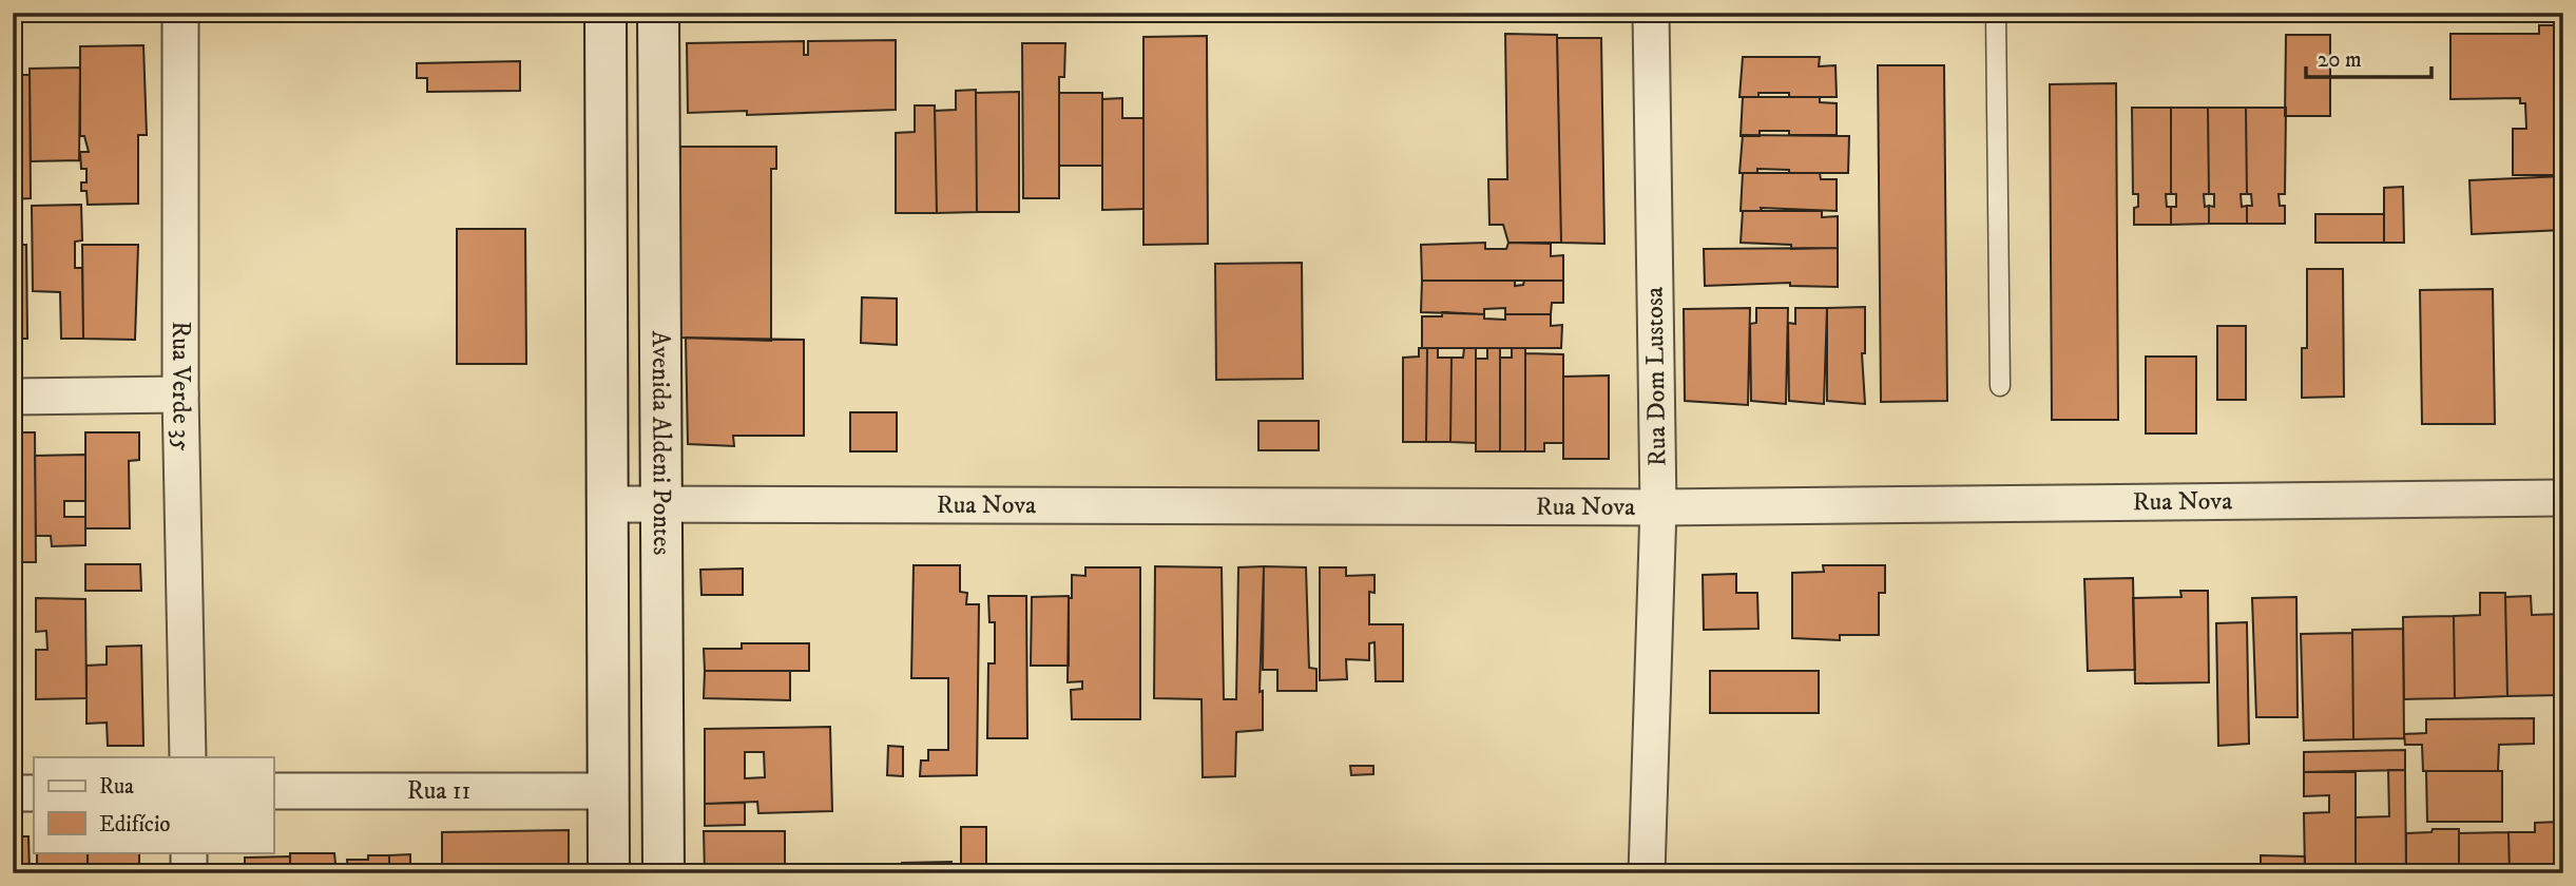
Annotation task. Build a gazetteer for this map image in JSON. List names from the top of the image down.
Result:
{
  "streets": {
    "main road": ["Avenida Aldeni Pontes"],
    "street": [
      "Rua Dom Lustosa",
      "Rua Verde 35",
      "Rua Nova",
      "Rua 11"
    ]
  },
  "crossings": [
    ["Rua Dom Lustosa", "Rua Nova"],
    ["Avenida Aldeni Pontes", "Rua Nova"]
  ],
  "legend": ["Rua", "Edifício"],
  "scale_bar": "20 m"
}
